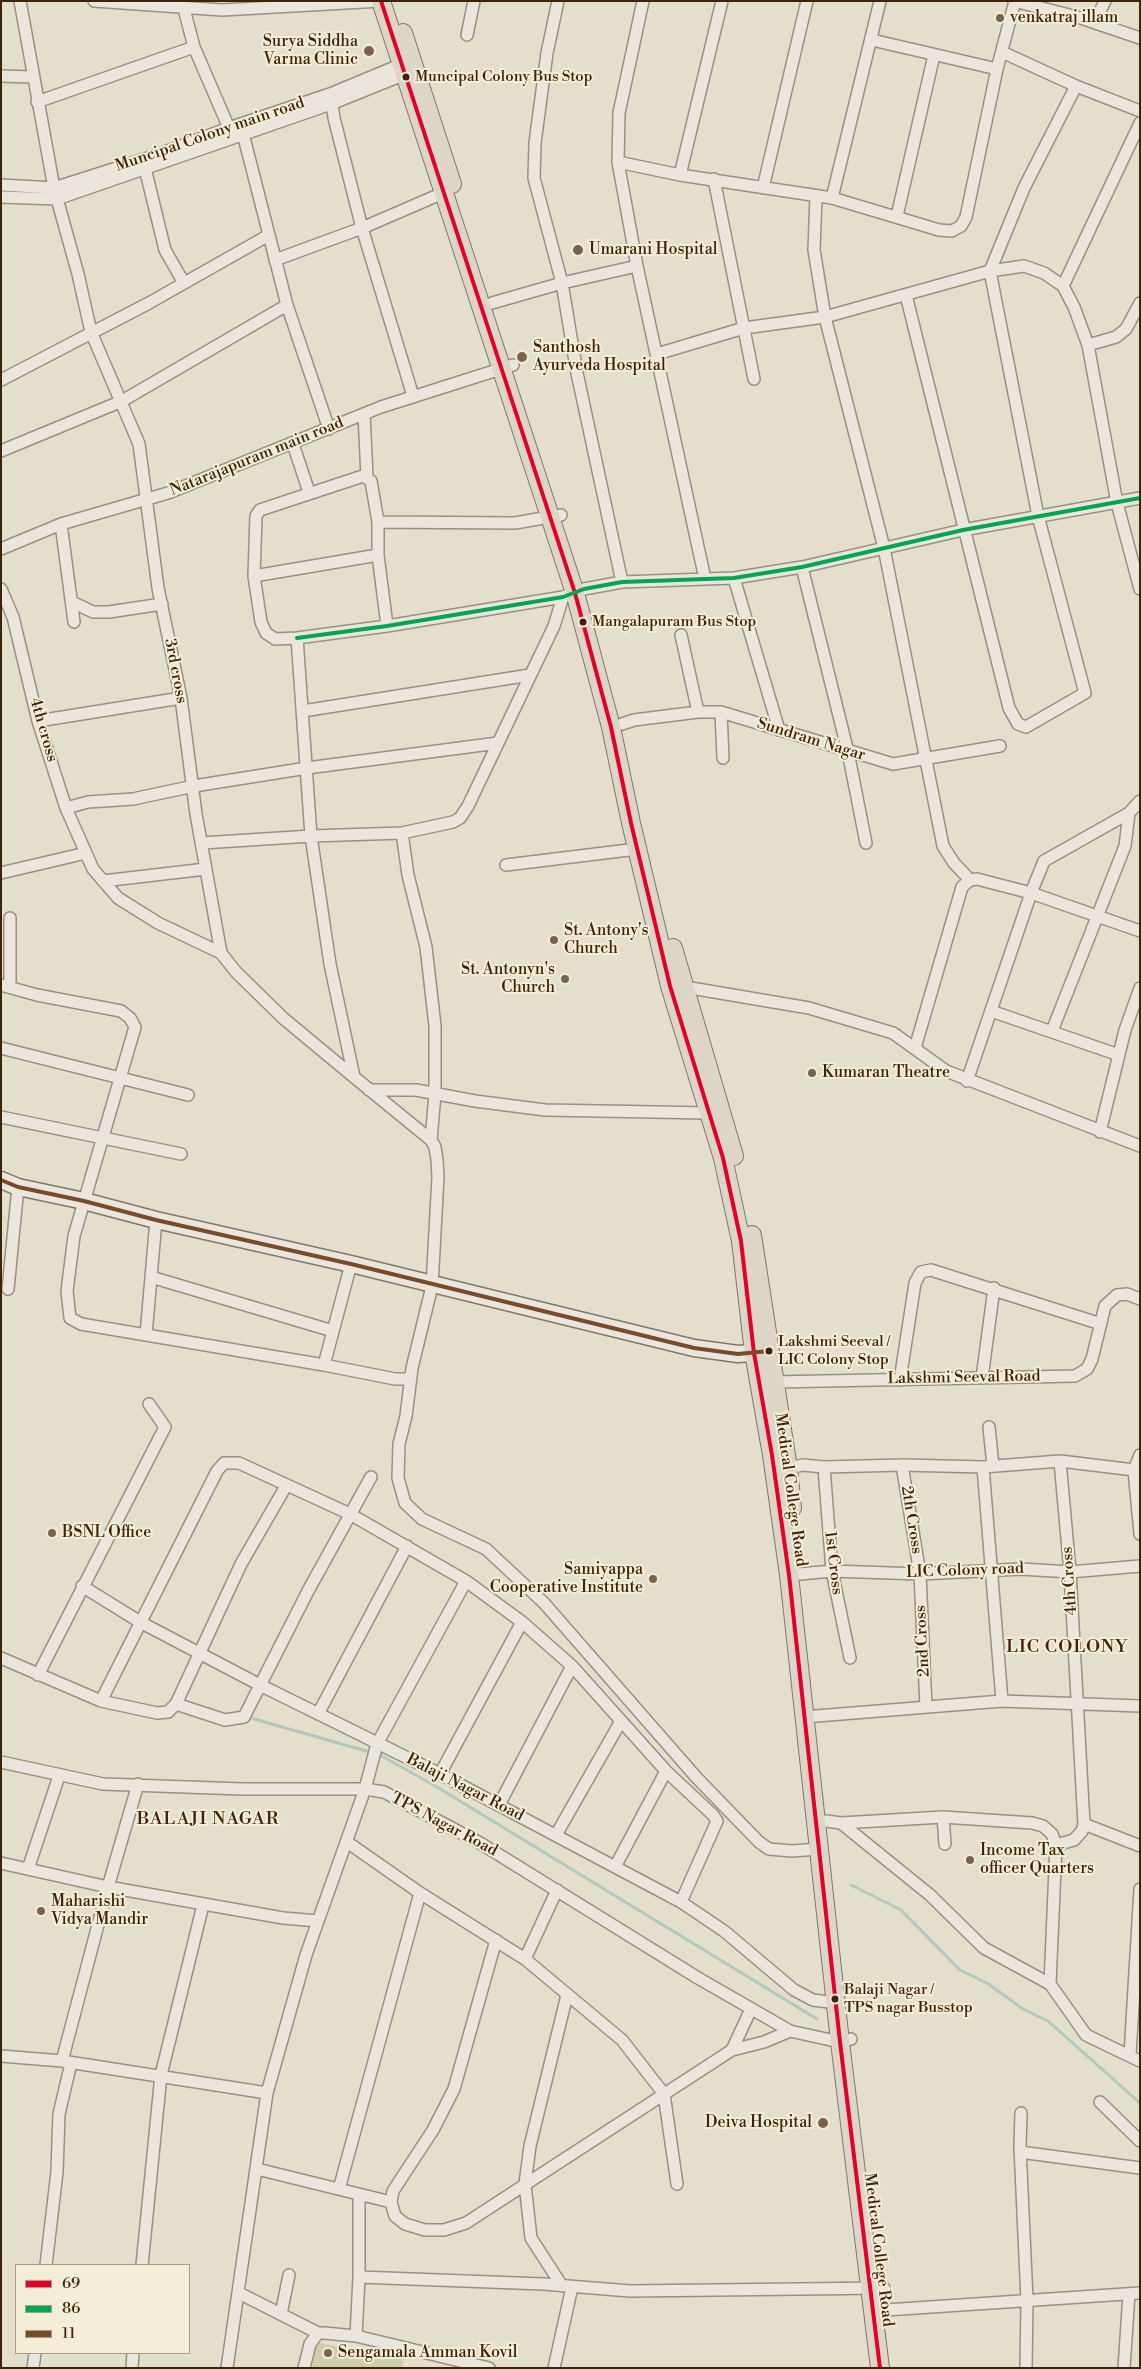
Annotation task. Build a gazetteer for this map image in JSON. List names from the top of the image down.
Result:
{
  "streets": {
    "main road": ["Medical College Road"],
    "street": [
      "Muncipal Colony main road",
      "Natarajapuram main road",
      "3rd cross",
      "4th cross",
      "Sundram Nagar",
      "Lakshmi Seeval Road",
      "2th Cross",
      "1st Cross",
      "LIC Colony road",
      "4th Cross",
      "2nd Cross",
      "Balaji Nagar Road",
      "TPS Nagar Road"
    ]
  },
  "crossings": [
    ["Muncipal Colony main road", "3rd cross"],
    ["Muncipal Colony main road", "Medical College Road"],
    ["Natarajapuram main road", "3rd cross"],
    ["Natarajapuram main road", "Medical College Road"],
    ["3rd cross", "4th cross"],
    ["Sundram Nagar", "Medical College Road"],
    ["Lakshmi Seeval Road", "Medical College Road"],
    ["Medical College Road", "LIC Colony road"],
    ["Medical College Road", "Balaji Nagar Road"],
    ["Medical College Road", "TPS Nagar Road"],
    ["2th Cross", "LIC Colony road"],
    ["2th Cross", "2nd Cross"],
    ["1st Cross", "LIC Colony road"],
    ["LIC Colony road", "4th Cross"],
    ["LIC Colony road", "2nd Cross"]
  ],
  "districts": ["LIC COLONY", "BALAJI NAGAR"],
  "places": [
    "venkatraj illam",
    "Surya Siddha Varma Clinic",
    "Muncipal Colony Bus Stop",
    "Umarani Hospital",
    "Santhosh Ayurveda Hospital",
    "Mangalapuram Bus Stop",
    "St. Antony's Church",
    "St. Antonyn's Church",
    "Kumaran Theatre",
    "Lakshmi Seeval / LIC Colony Stop",
    "BSNL Office",
    "Samiyappa Cooperative Institute",
    "Income Tax officer Quarters",
    "Maharishi Vidya Mandir",
    "Balaji Nagar / TPS nagar Busstop",
    "Deiva Hospital",
    "Sengamala Amman Kovil"
  ],
  "lines": ["transit line 69", "transit line 86", "transit line 11"],
  "legend": ["69", "86", "11"]
}
